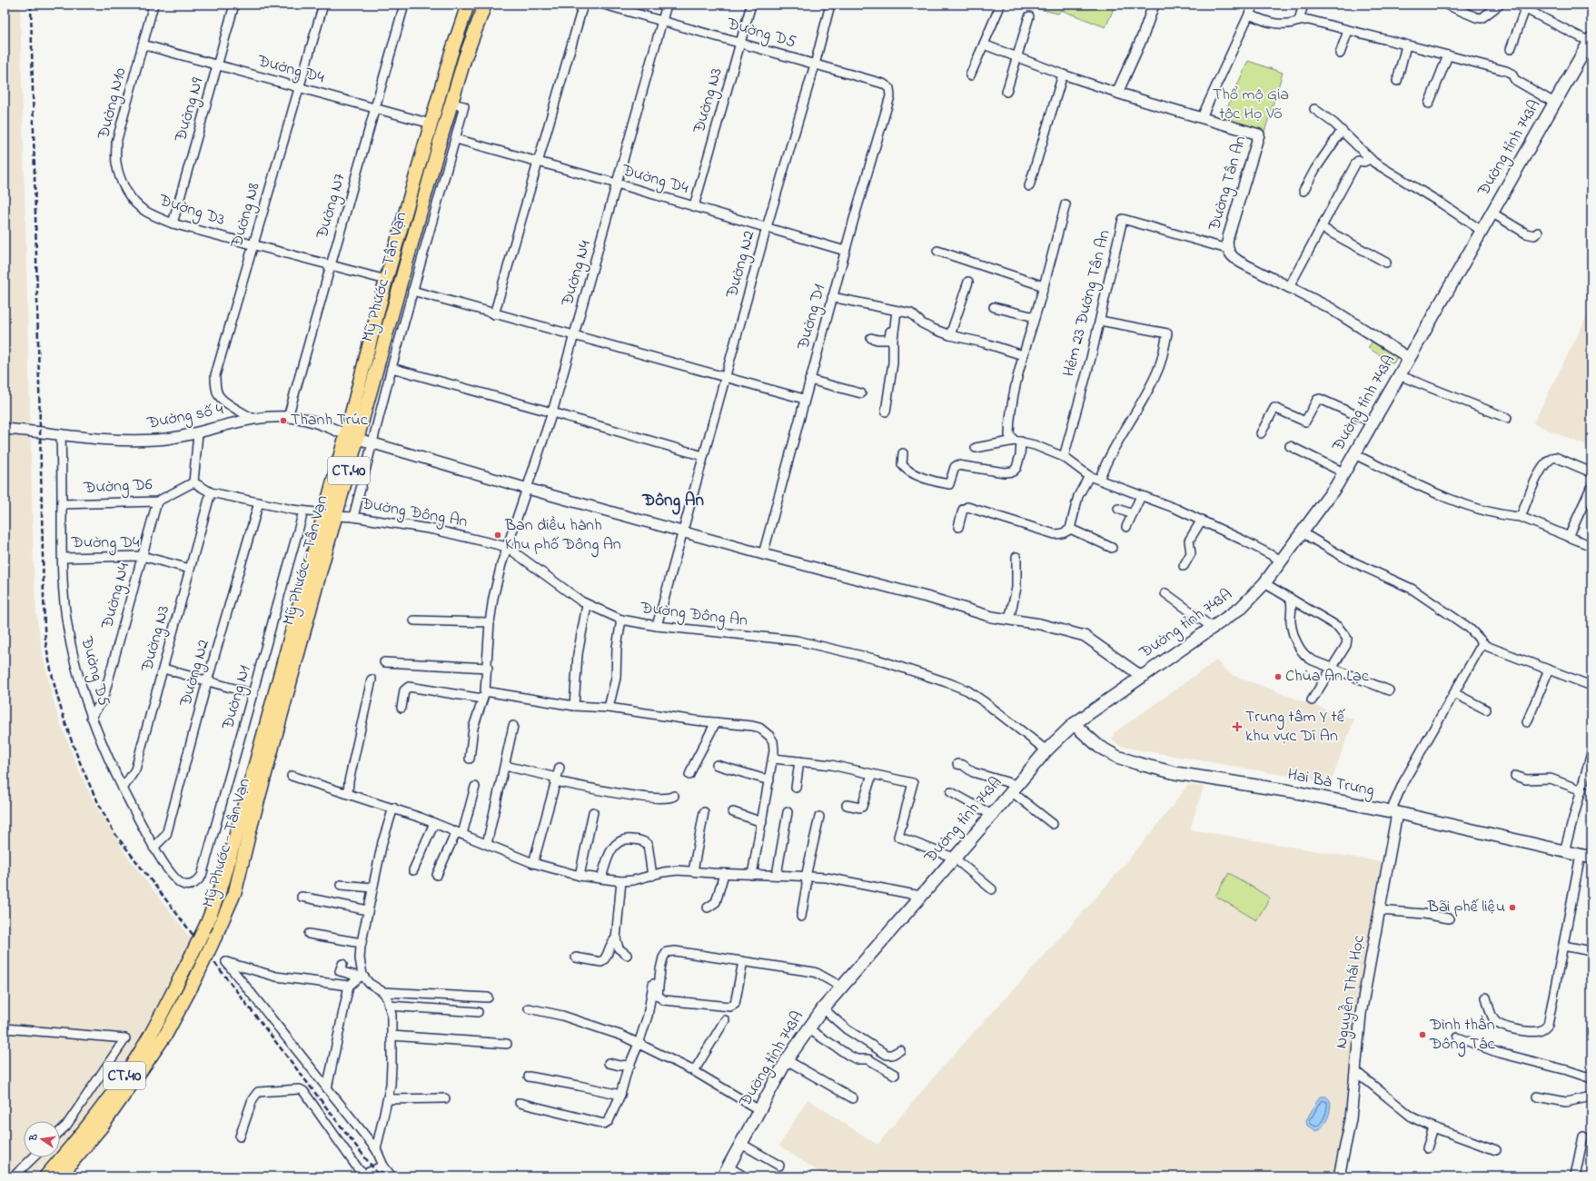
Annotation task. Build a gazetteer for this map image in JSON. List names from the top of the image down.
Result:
{
  "streets": {
    "main road": [
      "Đường tỉnh 743A",
      "Mỹ Phước - Tân Vạn",
      "CT.40",
      "Hai Bà Trưng"
    ],
    "street": [
      "Đường D5",
      "Đường D4",
      "Đường N3",
      "Đường N10",
      "Đường N9",
      "Đường Tân An",
      "Đường N7",
      "Đường D3",
      "Đường N8",
      "Đường N2",
      "Đường N4",
      "Hẻm 23 Đường Tân An",
      "Đường D1",
      "Đường số 4",
      "Đường D6",
      "Đường Đông An",
      "Đường N1",
      "Nguyễn Thái Học"
    ]
  },
  "crossings": [
    ["Đường D5", "Đường D4"],
    ["Đường D5", "Đường N3"],
    ["Đường D5", "Đường N2"],
    ["Đường D5", "Đường N4"],
    ["Đường D5", "Đường D1"],
    ["Đường D5", "Đường số 4"],
    ["Đường D5", "Đường D6"],
    ["Đường D5", "Đường N1"],
    ["Đường D4", "Đường N3"],
    ["Đường D4", "Đường N10"],
    ["Đường D4", "Đường N9"],
    ["Đường D4", "Đường N7"],
    ["Đường D4", "Đường N8"],
    ["Đường D4", "Đường N2"],
    ["Đường D4", "Đường N4"],
    ["Đường D4", "Mỹ Phước - Tân Vạn"],
    ["Đường D4", "Đường D1"],
    ["Đường N10", "Đường D3"],
    ["Đường N9", "Đường D3"],
    ["Đường tỉnh 743A", "Đường Tân An"],
    ["Đường tỉnh 743A", "Đường Đông An"],
    ["Đường tỉnh 743A", "Hai Bà Trưng"],
    ["Đường Tân An", "Hẻm 23 Đường Tân An"],
    ["Đường N7", "Đường D3"],
    ["Đường N7", "Đường số 4"],
    ["Đường D3", "Đường N8"],
    ["Đường D3", "Mỹ Phước - Tân Vạn"],
    ["Đường N8", "Đường số 4"],
    ["Đường N2", "Đường Đông An"],
    ["Đường N4", "Đường D6"],
    ["Đường N4", "Đường Đông An"],
    ["Mỹ Phước - Tân Vạn", "Đường số 4"],
    ["Mỹ Phước - Tân Vạn", "Đường Đông An"],
    ["Hai Bà Trưng", "Nguyễn Thái Học"]
  ],
  "districts": ["Đông An"],
  "parks": ["Thổ mộ Gia tộc Họ Võ"],
  "places": {
    "other": [
      "Thanh Trúc",
      "Ban điều hành Khu phố Đông An",
      "Chùa An Lạc",
      "Bãi phế liệu",
      "Đình thần Đông Tác"
    ],
    "health": ["Trung tâm Y tế khu vực Dĩ An"]
  },
  "north": "left"
}
